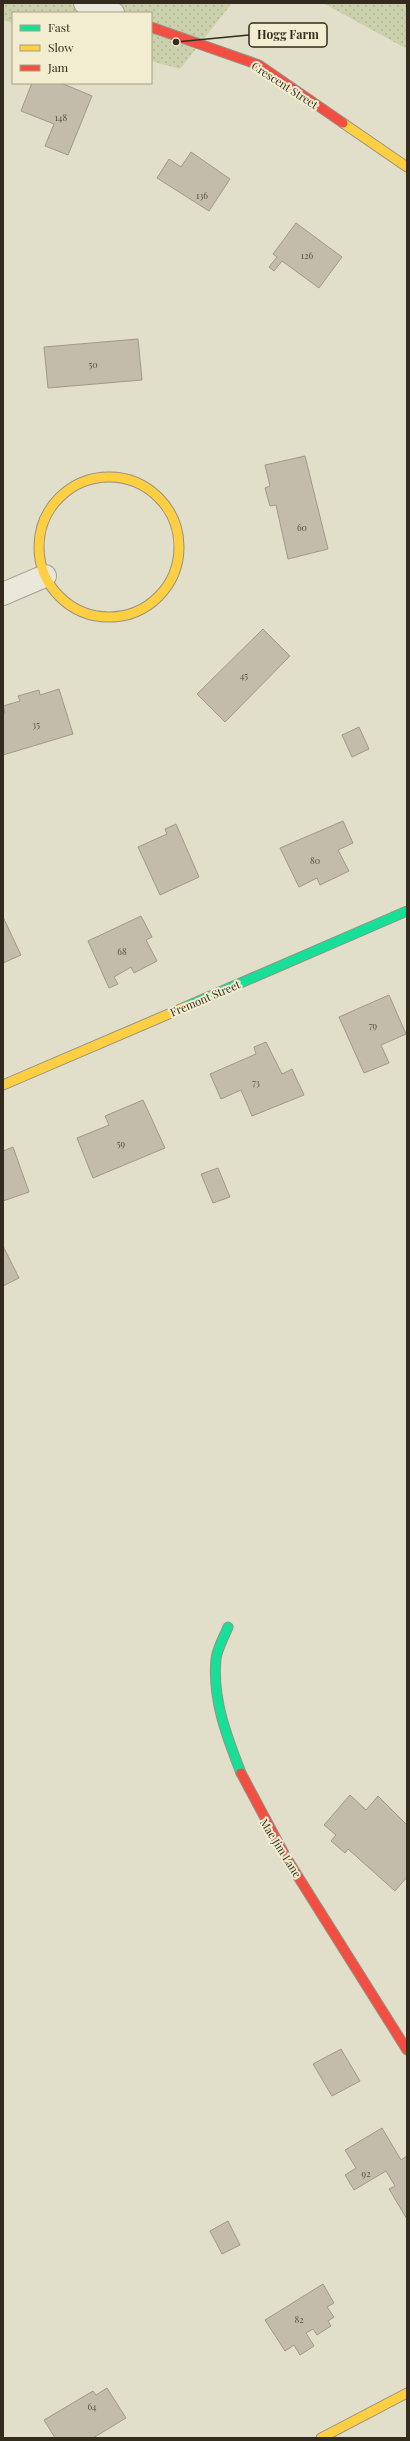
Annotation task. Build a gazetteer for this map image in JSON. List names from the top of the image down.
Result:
{
  "streets": {
    "street": ["Crescent Street", "Fremont Street", "Mae Jim Lane"]
  },
  "places": ["Hogg Farm"],
  "house_numbers": [
    "148",
    "136",
    "126",
    "50",
    "60",
    "45",
    "35",
    "80",
    "68",
    "79",
    "73",
    "59",
    "92",
    "82",
    "64"
  ],
  "legend": ["Fast", "Slow", "Jam"]
}
